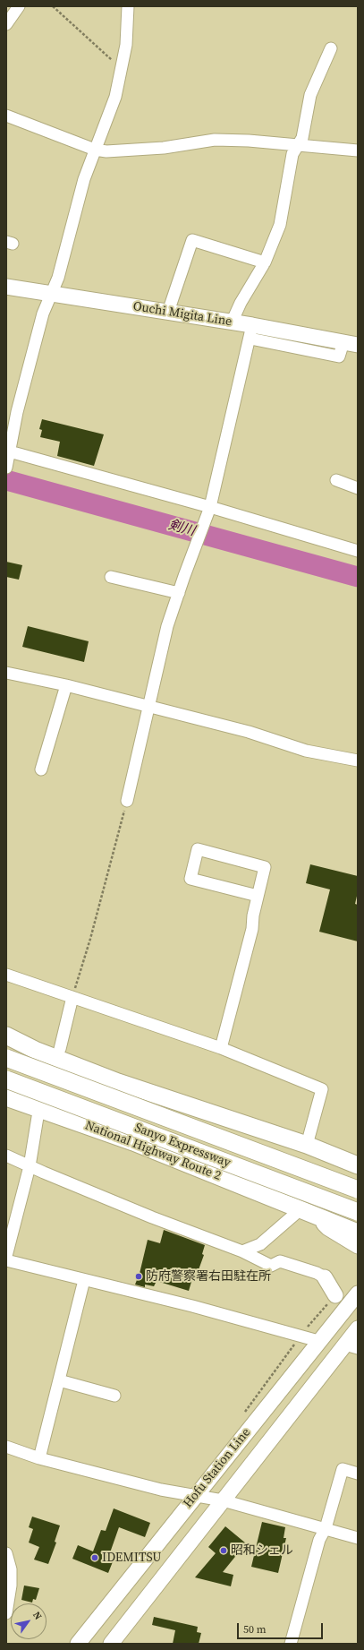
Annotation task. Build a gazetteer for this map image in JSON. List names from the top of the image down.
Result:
{
  "streets": {
    "highway": ["Sanyo Expressway", "National Highway Route 2"],
    "main road": ["Ouchi Migita Line", "Hofu Station Line"]
  },
  "water": ["剣川"],
  "places": ["防府警察署右田駐在所", "昭和シェル", "IDEMITSU"],
  "scale_bar": "50 m",
  "north": "top right"
}
